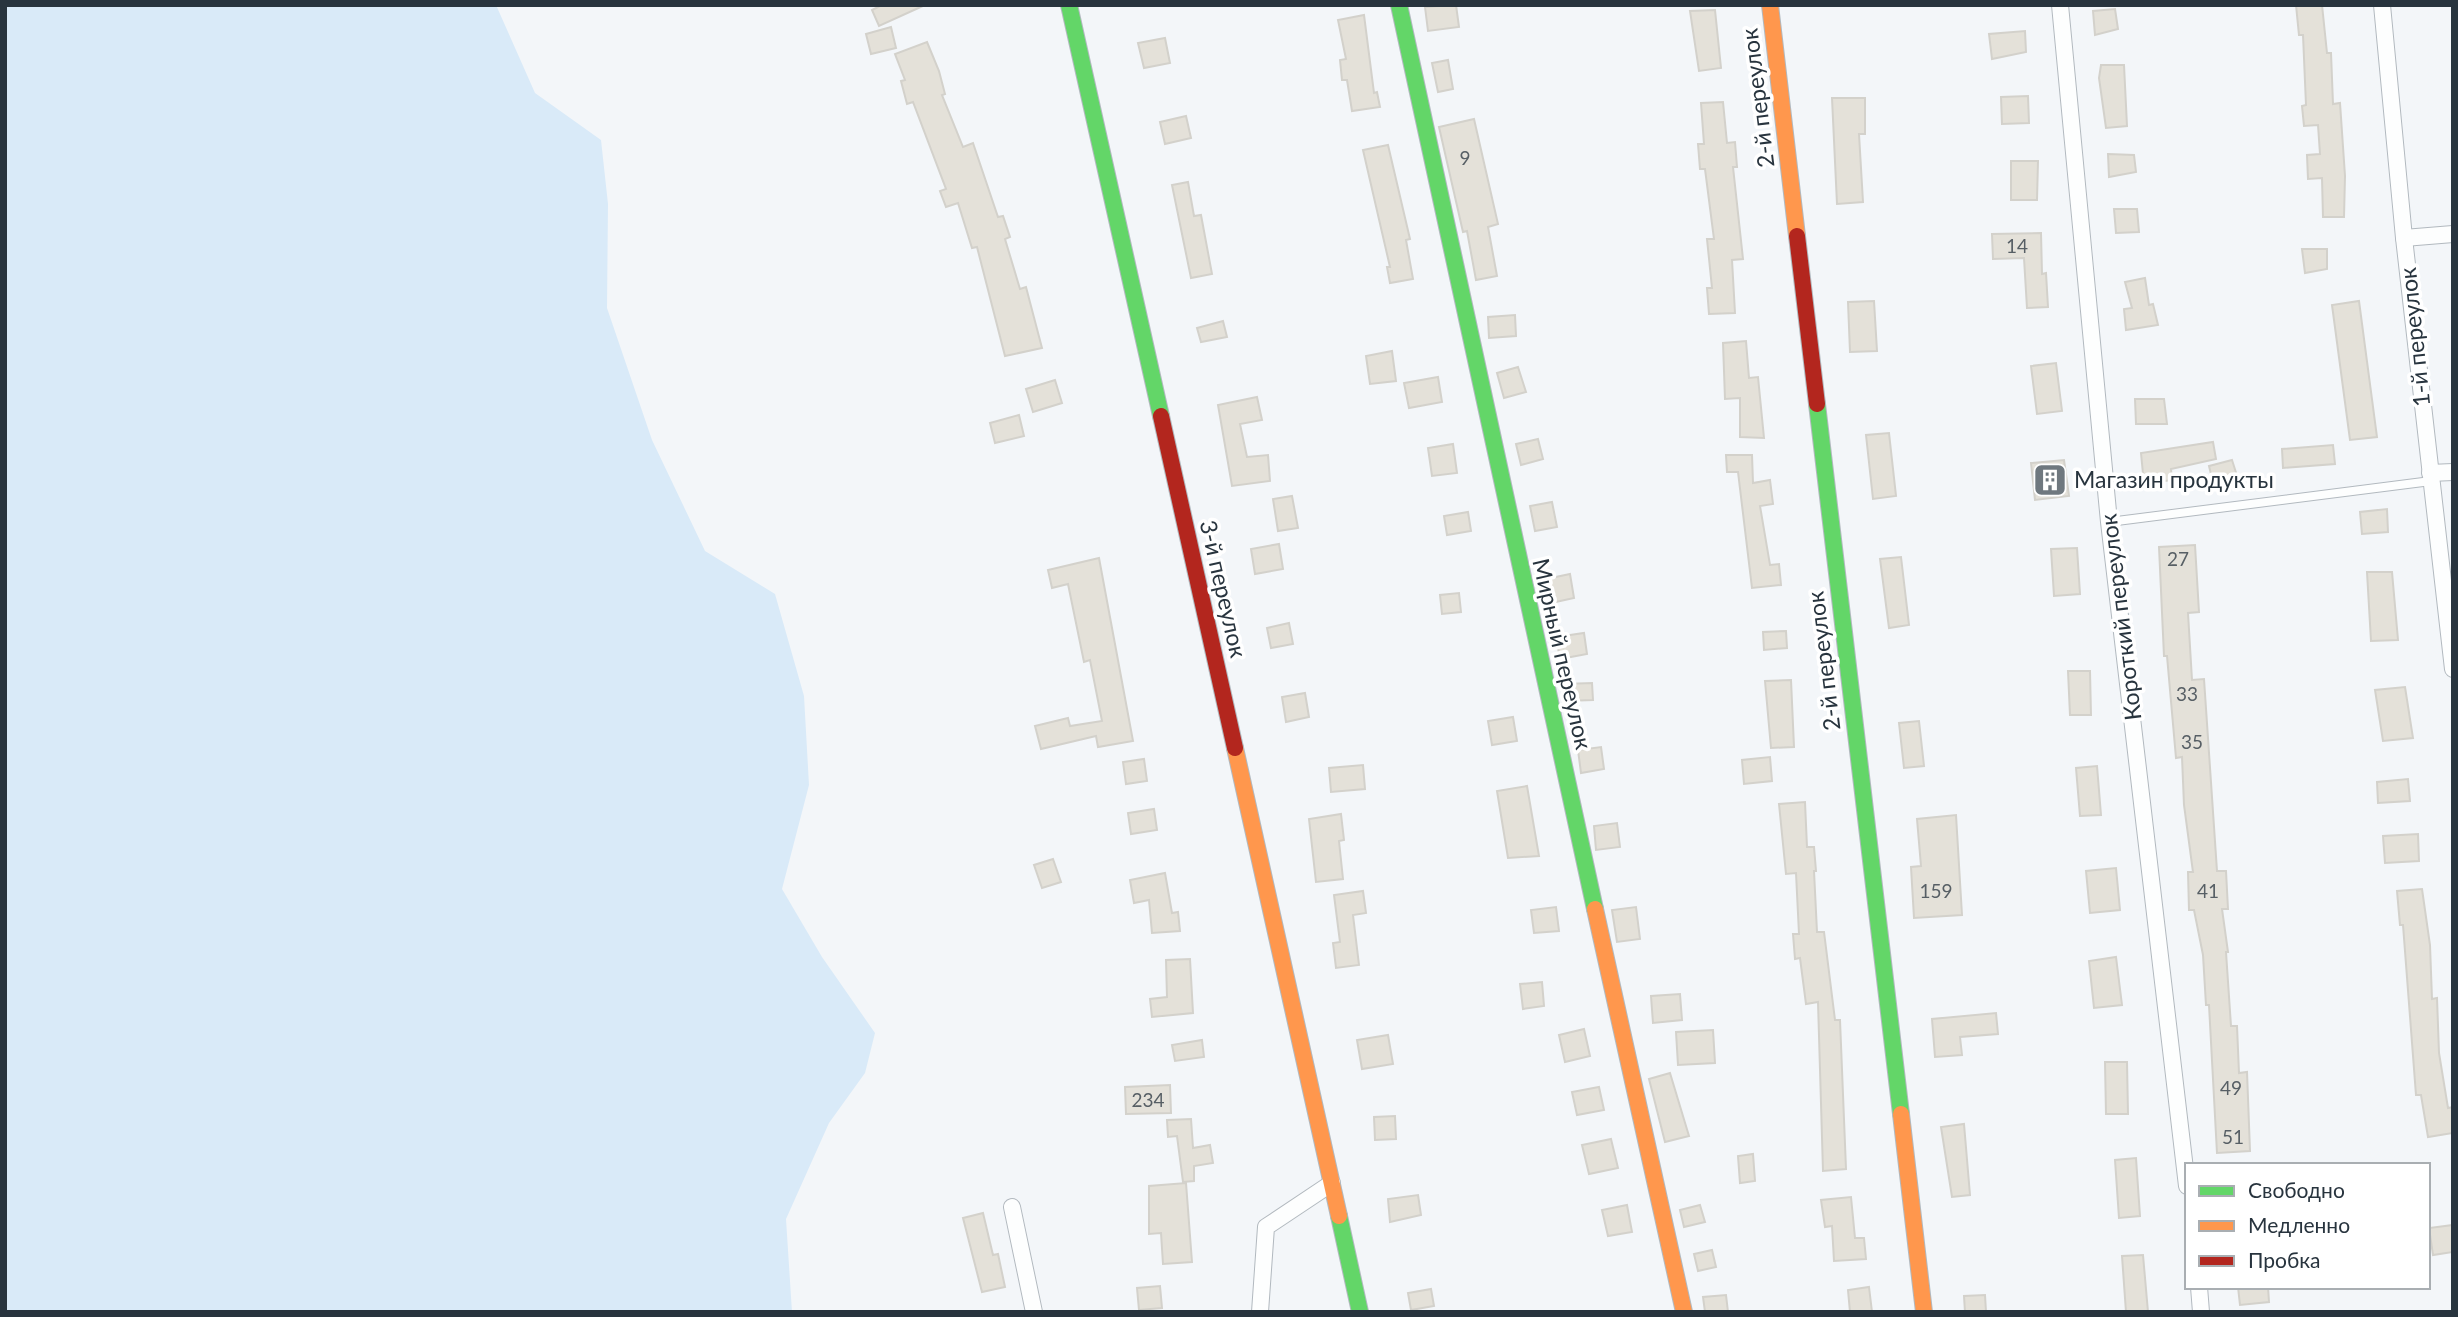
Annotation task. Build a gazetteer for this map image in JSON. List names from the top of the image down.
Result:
{
  "streets": {
    "street": [
      "2-й переулок",
      "1-й переулок",
      "3-й переулок",
      "Короткий переулок",
      "Мирный переулок"
    ]
  },
  "places": {
    "building": ["Магазин продукты"]
  },
  "house_numbers": [
    "9",
    "14",
    "27",
    "33",
    "35",
    "159",
    "41",
    "49",
    "234",
    "51"
  ],
  "legend": ["Свободно", "Медленно", "Пробка"]
}
